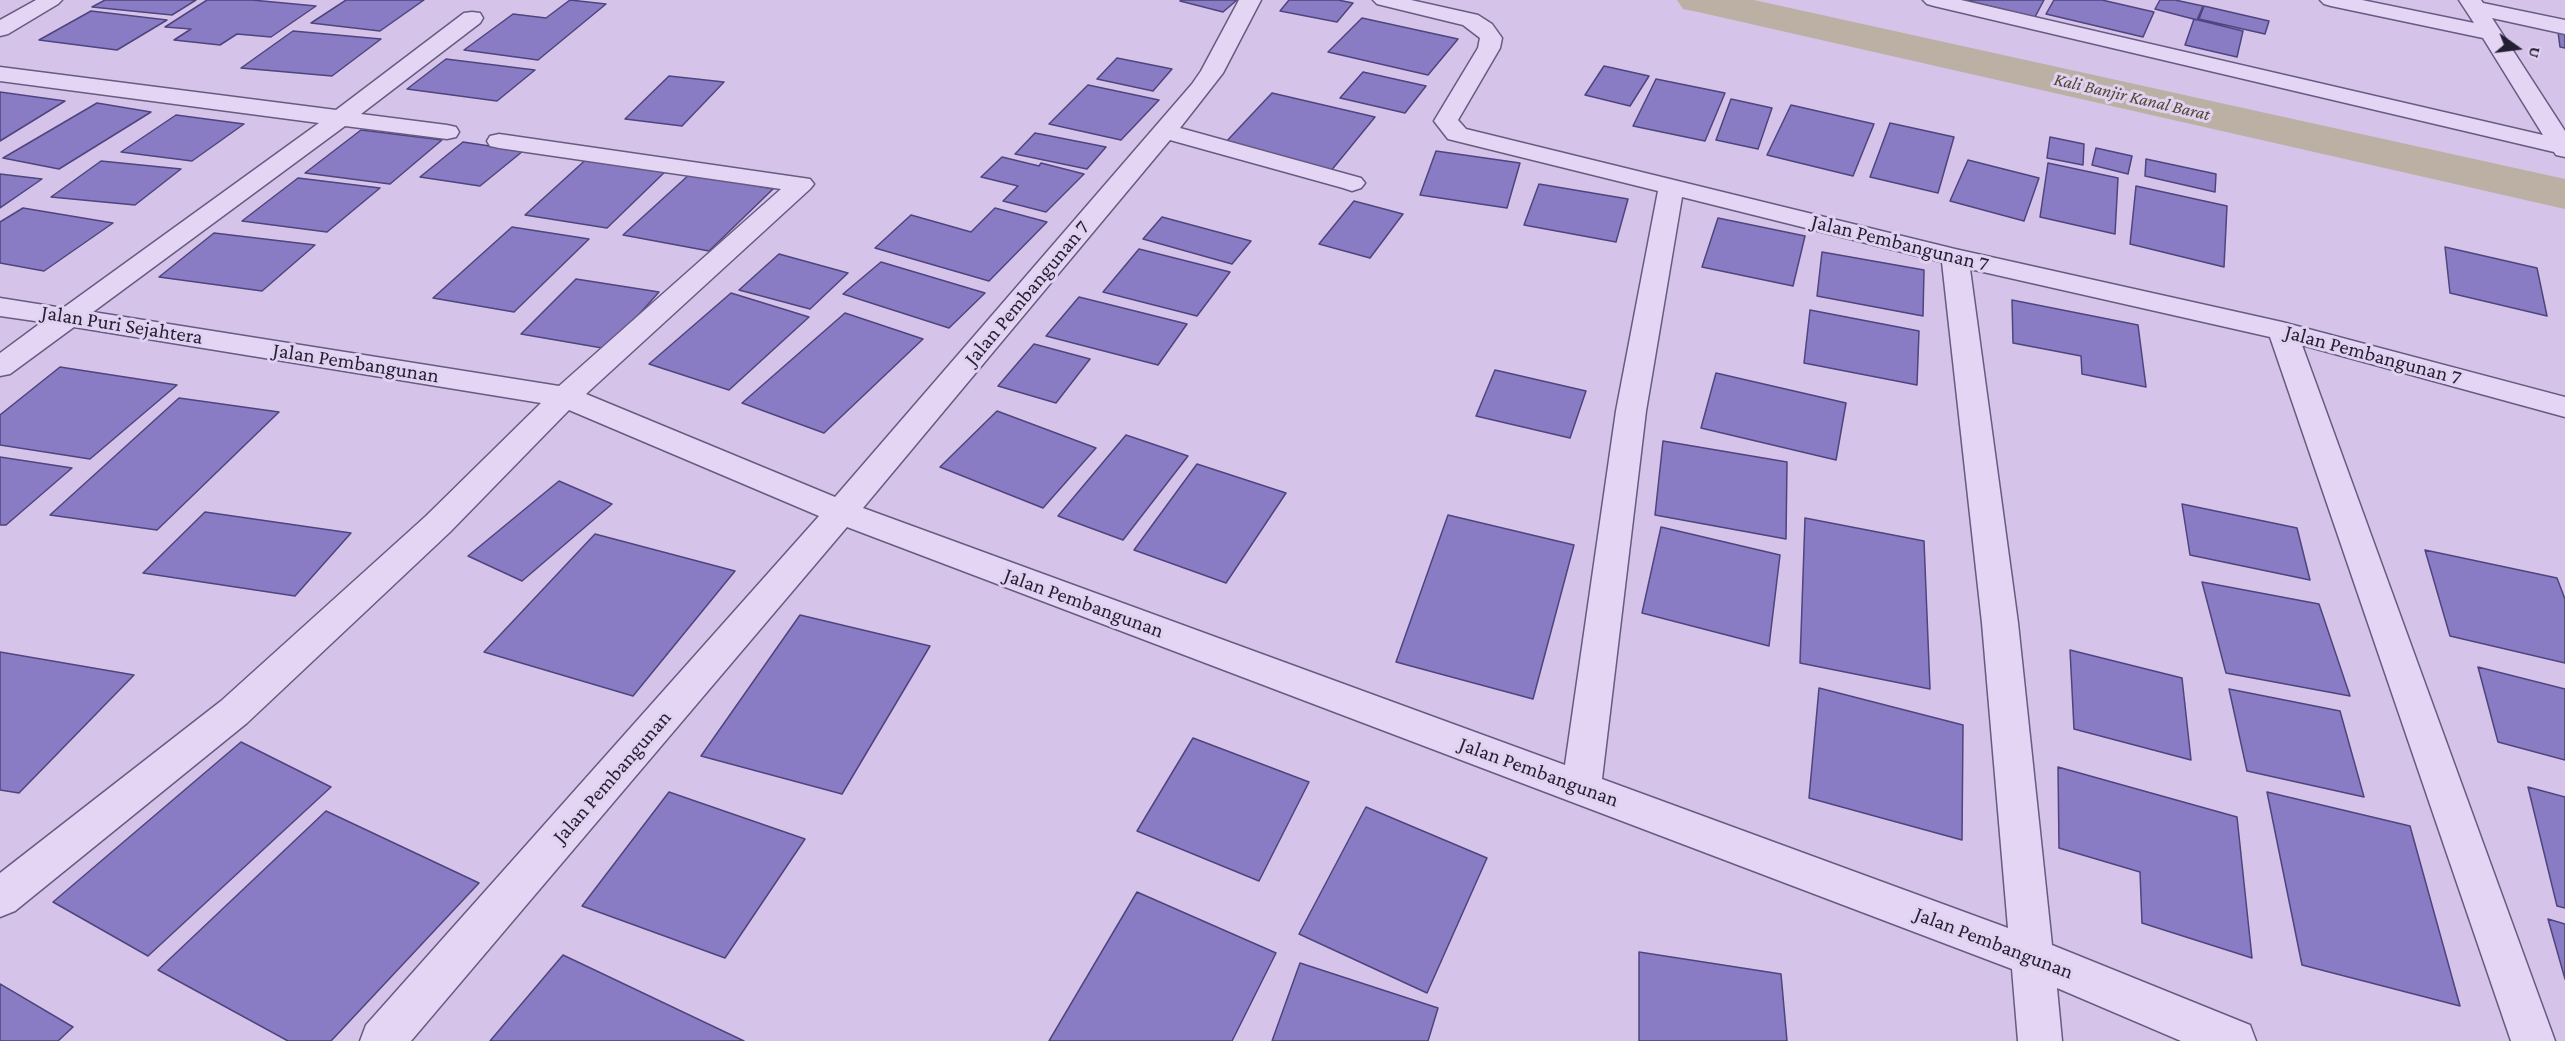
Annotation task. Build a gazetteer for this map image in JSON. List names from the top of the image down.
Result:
{
  "streets": {
    "street": ["Jalan Pembangunan 7", "Jalan Puri Sejahtera", "Jalan Pembangunan"]
  },
  "crossings": [
    ["Jalan Pembangunan 7", "Jalan Pembangunan"],
    ["Jalan Puri Sejahtera", "Jalan Pembangunan"]
  ],
  "water": ["Kali Banjir Kanal Barat"],
  "north": "right"
}
